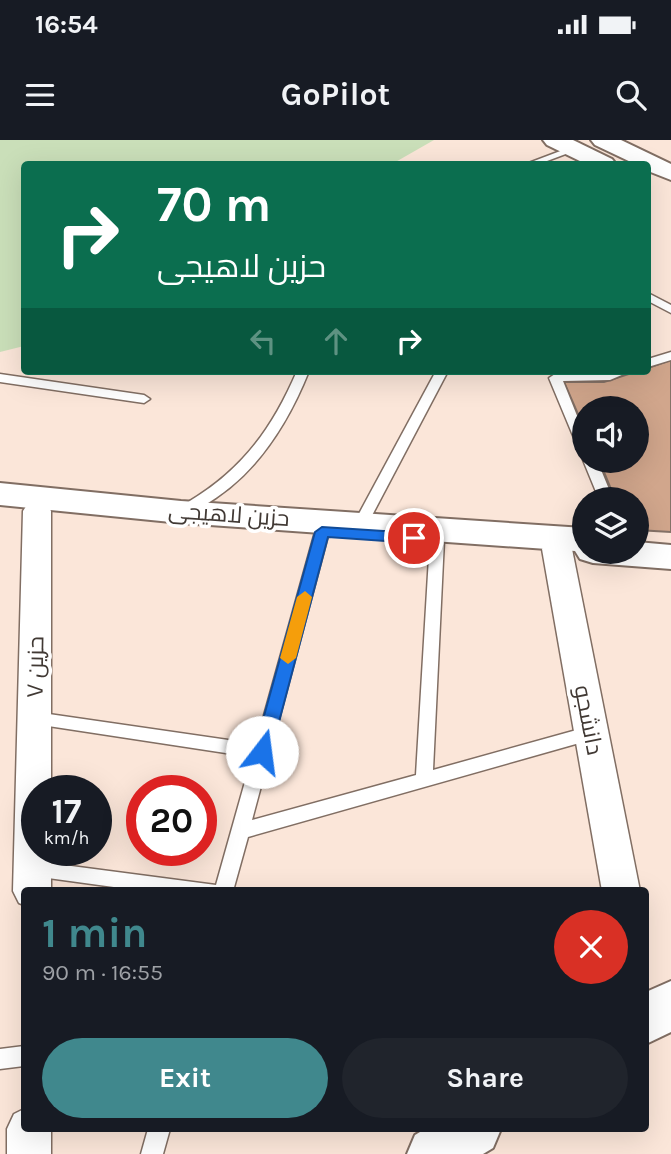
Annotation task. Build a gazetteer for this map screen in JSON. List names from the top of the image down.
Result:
{
  "streets": {
    "street": ["حزین لاهیجی", "حزین ۷", "دانشجو"]
  },
  "crossings": [
    ["حزین لاهیجی", "حزین ۷"]
  ],
  "page": {
    "status": "16:54",
    "header": "GoPilot",
    "turn": ["70 m", "حزین لاهیجی"],
    "speed": "17 km/h",
    "limit": "20",
    "heading": ["1 min", "90 m · 16:55"],
    "buttons": ["Exit", "Share"]
  }
}
